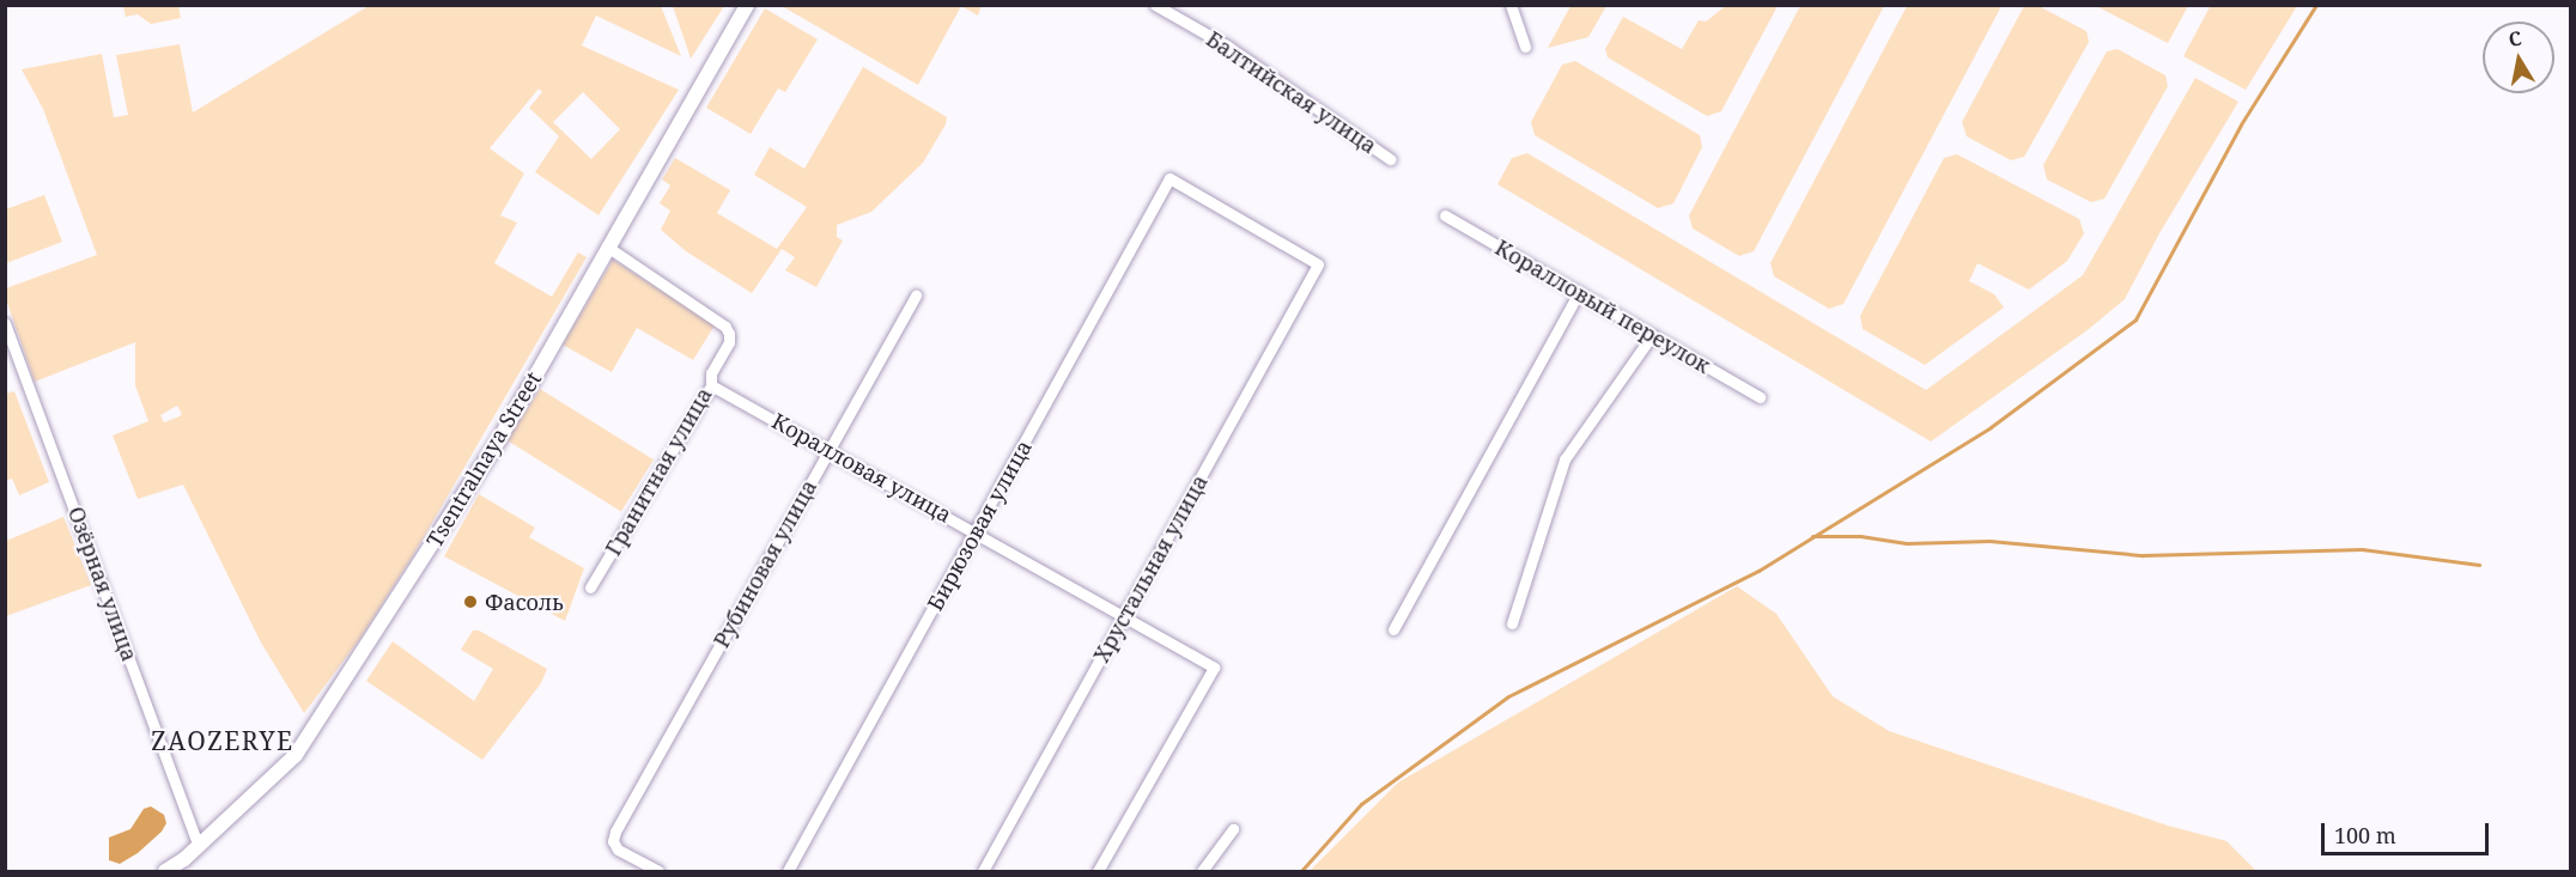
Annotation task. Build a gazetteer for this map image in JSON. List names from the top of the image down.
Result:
{
  "streets": {
    "main road": ["Tsentralnaya Street"],
    "street": [
      "Балтийская улица",
      "Коралловый переулок",
      "Коралловая улица",
      "Гранитная улица",
      "Бирюзовая улица",
      "Рубиновая улица",
      "Хрустальная улица",
      "Озёрная улица"
    ]
  },
  "crossings": [
    ["Tsentralnaya Street", "Гранитная улица"],
    ["Tsentralnaya Street", "Озёрная улица"],
    ["Коралловая улица", "Гранитная улица"],
    ["Коралловая улица", "Бирюзовая улица"],
    ["Коралловая улица", "Рубиновая улица"],
    ["Коралловая улица", "Хрустальная улица"],
    ["Бирюзовая улица", "Хрустальная улица"]
  ],
  "districts": ["ZAOZERYE"],
  "places": ["Фасоль"],
  "scale_bar": "100 m",
  "north": "top"
}
